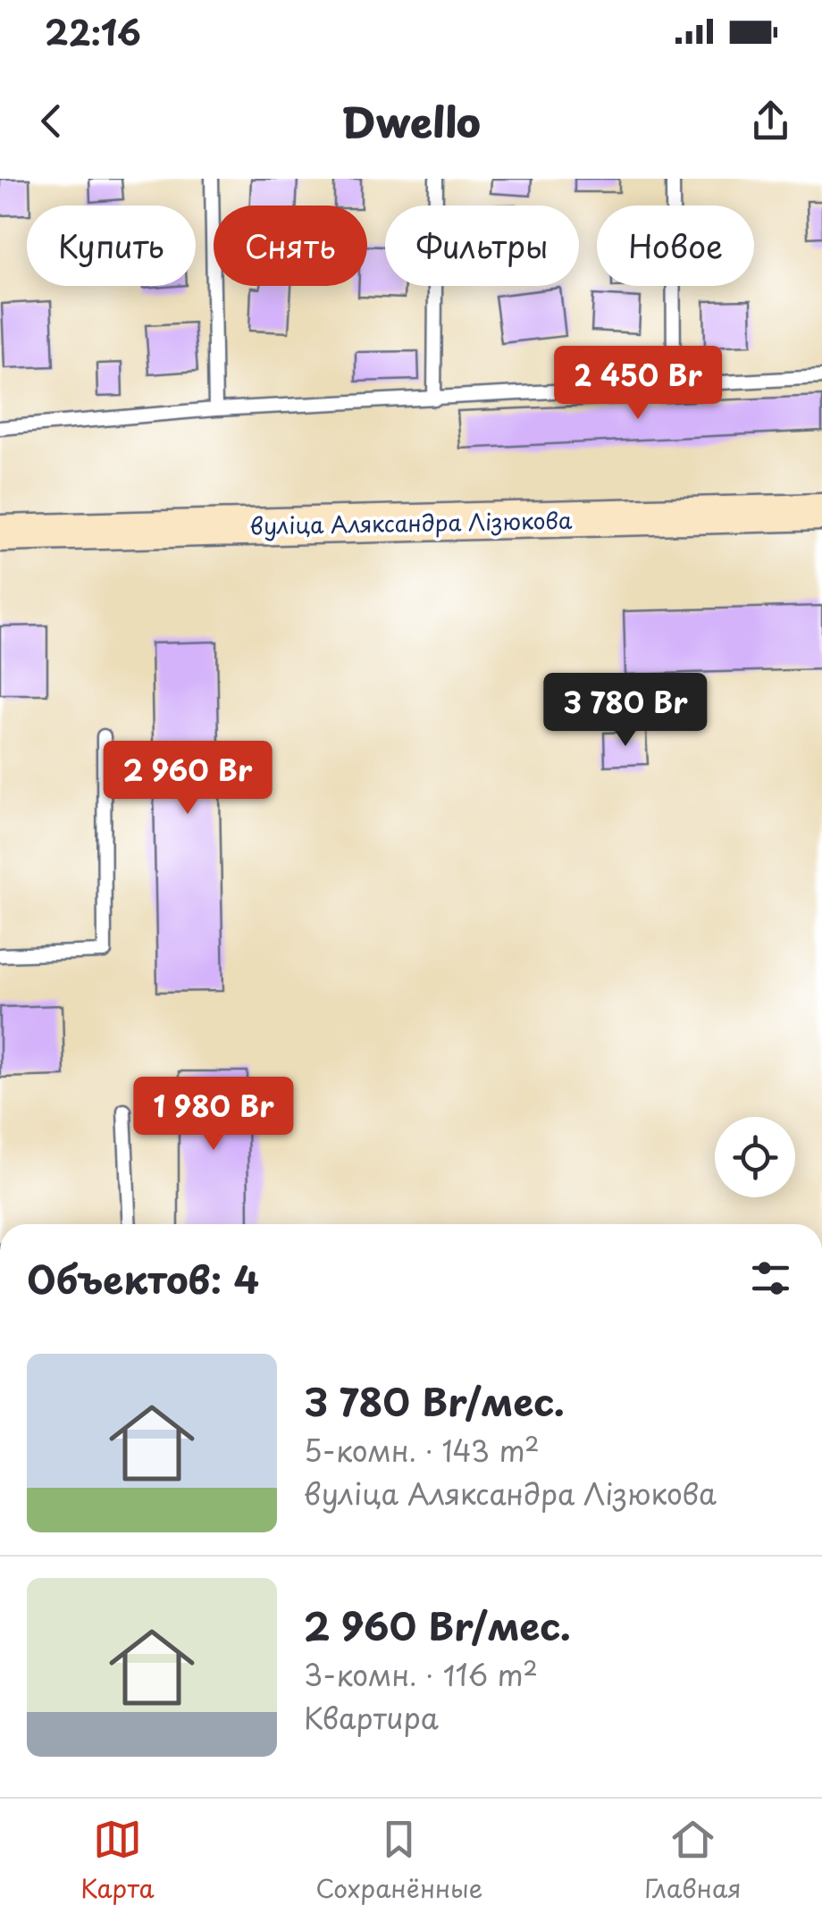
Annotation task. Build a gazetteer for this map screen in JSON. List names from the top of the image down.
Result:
{
  "streets": {
    "street": ["вуліца Аляксандра Лізюкова"]
  },
  "page": {
    "status": "22:16",
    "header": "Dwello",
    "chip": [
      "Купить",
      "Снять",
      "Фильтры",
      "Новое"
    ],
    "price": [
      "2 450 Br",
      "3 780 Br",
      "2 960 Br",
      "1 980 Br"
    ],
    "heading": "Объектов: 4",
    "list": [
      {
        "name": "3 780 Br/мес.",
        "note": "5-комн. · 143 m² · вуліца Аляксандра Лізюкова"
      },
      {
        "name": "2 960 Br/мес.",
        "note": "3-комн. · 116 m² · Квартира"
      }
    ],
    "tabs": ["Карта", "Сохранённые", "Главная"]
  }
}
